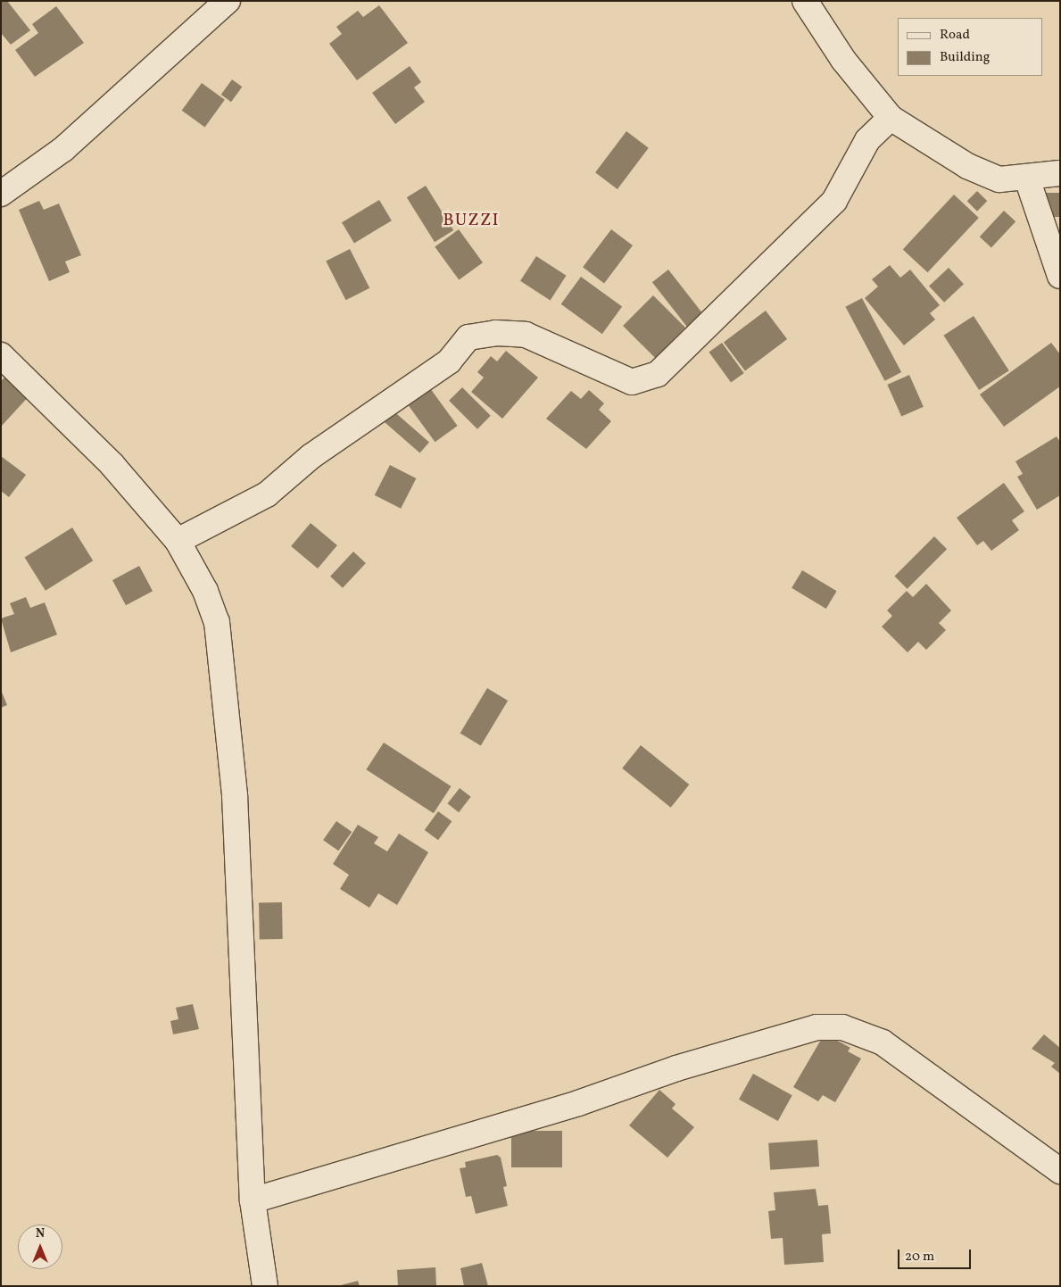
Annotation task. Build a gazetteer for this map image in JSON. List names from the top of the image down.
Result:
{
  "districts": ["BUZZI"],
  "legend": ["Road", "Building"],
  "scale_bar": "20 m",
  "north": "top"
}
